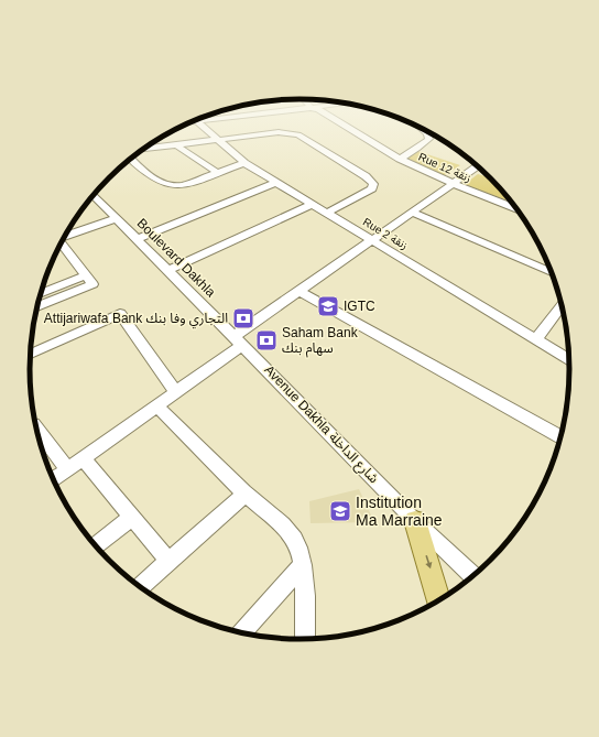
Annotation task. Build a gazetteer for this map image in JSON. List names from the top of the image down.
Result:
{
  "streets": {
    "street": [
      "Rue 12 زنقة",
      "Rue 2 زنقة",
      "Boulevard Dakhla",
      "Avenue Dakhla شارع الداخلة"
    ]
  },
  "crossings": [
    ["Boulevard Dakhla", "Avenue Dakhla شارع الداخلة"]
  ],
  "places": {
    "school or university": ["IGTC", "Institution Ma Marraine"],
    "bank": ["Attijariwafa Bank التجاري وفا بنك", "Saham Bank سهام بنك"]
  }
}
